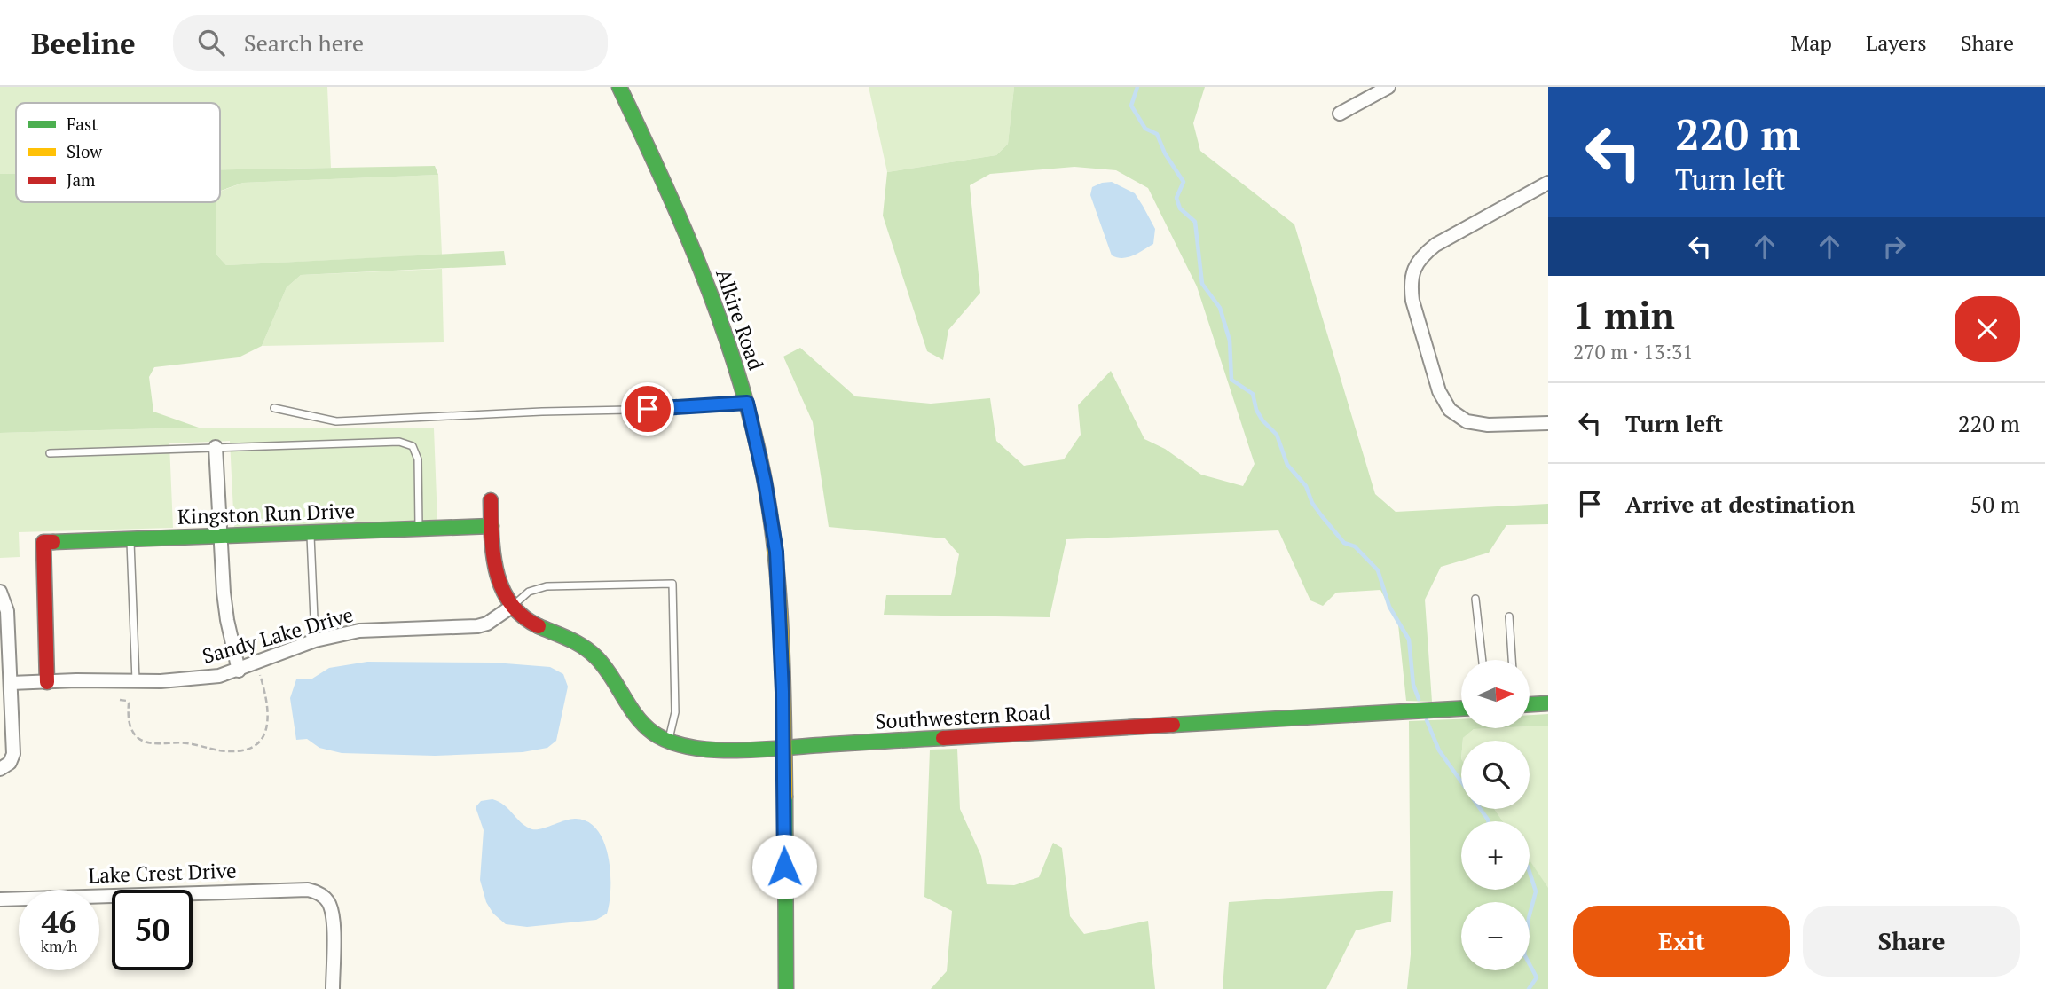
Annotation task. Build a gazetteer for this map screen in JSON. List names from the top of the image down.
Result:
{
  "streets": {
    "street": [
      "Alkire Road",
      "Kingston Run Drive",
      "Sandy Lake Drive",
      "Southwestern Road",
      "Lake Crest Drive"
    ]
  },
  "crossings": [
    ["Alkire Road", "Southwestern Road"],
    ["Kingston Run Drive", "Sandy Lake Drive"],
    ["Sandy Lake Drive", "Southwestern Road"]
  ],
  "legend": ["Fast", "Slow", "Jam"],
  "north": "right",
  "page": {
    "header": "Beeline",
    "search": "Search here",
    "nav": ["Map", "Layers", "Share"],
    "turn": ["220 m", "Turn left"],
    "heading": ["1 min", "270 m · 13:31"],
    "list": [
      {
        "name": "Turn left",
        "value": "220 m"
      },
      {
        "name": "Arrive at destination",
        "value": "50 m"
      }
    ],
    "map_buttons": ["+", "−"],
    "speed": "46 km/h",
    "limit": "50",
    "buttons": ["Exit", "Share"]
  }
}
